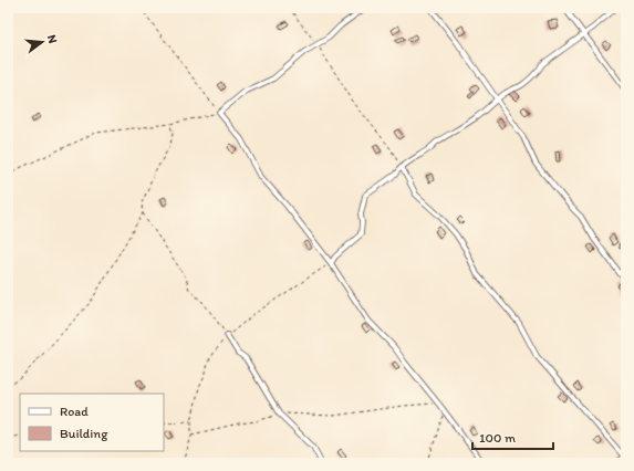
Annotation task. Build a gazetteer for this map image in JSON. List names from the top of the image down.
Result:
{
  "legend": ["Road", "Building"],
  "scale_bar": "100 m",
  "north": "right"
}
